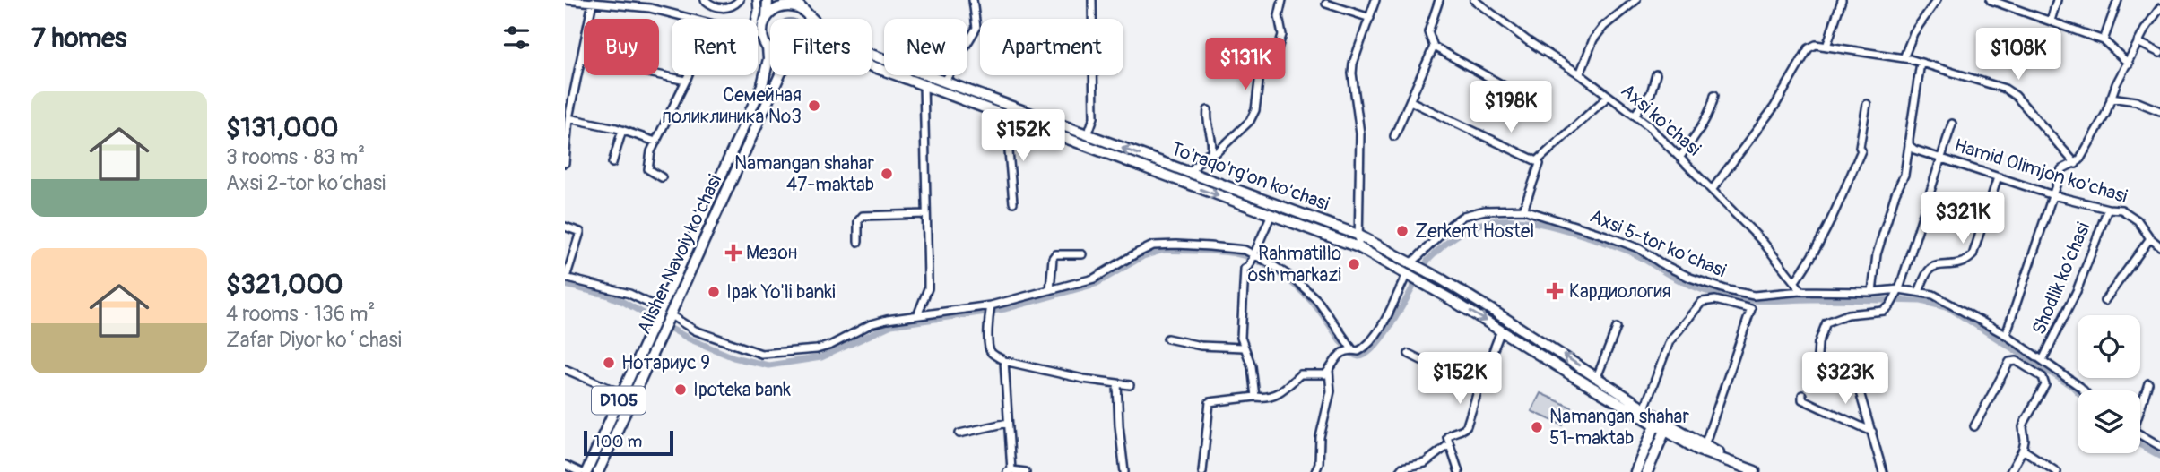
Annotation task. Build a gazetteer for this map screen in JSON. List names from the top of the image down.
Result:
{
  "streets": {
    "main road": ["To'raqo'rg'on ko'chasi", "Alisher Navoiy ko'chasi", "D105"],
    "street": [
      "Axsi ko'chasi",
      "Hamid Olimjon ko'chasi",
      "Аxsi 5-tor koʼchasi",
      "Shodlik ko‘chasi"
    ]
  },
  "crossings": [
    ["Axsi ko'chasi", "Аxsi 5-tor koʼchasi"],
    ["Hamid Olimjon ko'chasi", "Shodlik ko‘chasi"],
    ["To'raqo'rg'on ko'chasi", "Аxsi 5-tor koʼchasi"],
    ["To'raqo'rg'on ko'chasi", "D105"],
    ["Аxsi 5-tor koʼchasi", "Shodlik ko‘chasi"]
  ],
  "places": {
    "other": [
      "Семейная поликлиника №3",
      "Namangan shahar 47-maktab",
      "Zerkent Hostel",
      "Rahmatillo osh markazi",
      "Ipak Yo'li banki",
      "Нотариус 9",
      "Ipoteka bank",
      "Namangan shahar 51-maktab"
    ],
    "health": ["Мезон", "Кардиология"]
  },
  "scale_bar": "100 m",
  "page": {
    "heading": "7 homes",
    "chip": [
      "Buy",
      "Rent",
      "Filters",
      "New",
      "Apartment"
    ],
    "price": [
      "$108K",
      "$131K",
      "$198K",
      "$152K",
      "$321K",
      "$152K",
      "$323K"
    ],
    "list": [
      {
        "name": "$131,000",
        "note": "3 rooms · 83 m² · Аxsi 2-tor koʼchasi"
      },
      {
        "name": "$321,000",
        "note": "4 rooms · 136 m² · Zafar Diyor koʻchasi"
      }
    ],
    "scale": "100 m"
  }
}
